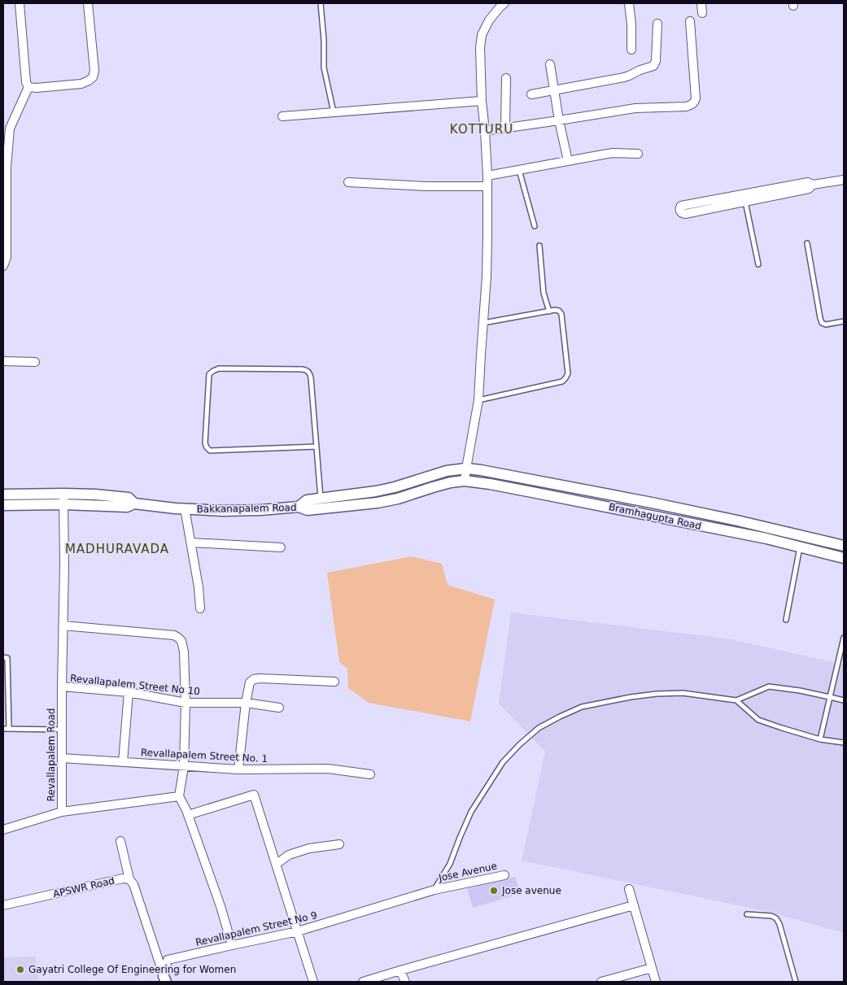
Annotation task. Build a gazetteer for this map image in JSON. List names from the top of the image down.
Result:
{
  "streets": {
    "street": [
      "Bakkanapalem Road",
      "Bramhagupta Road",
      "Revallapalem Street No 10",
      "Revallapalem Road",
      "Revallapalem Street No. 1",
      "Jose Avenue",
      "APSWR Road",
      "Revallapalem Street No 9"
    ]
  },
  "crossings": [
    ["Bakkanapalem Road", "Bramhagupta Road"],
    ["Bakkanapalem Road", "Revallapalem Road"],
    ["Revallapalem Street No 10", "Revallapalem Road"],
    ["Revallapalem Road", "Revallapalem Street No. 1"],
    ["Jose Avenue", "Revallapalem Street No 9"],
    ["APSWR Road", "Revallapalem Street No 9"]
  ],
  "districts": ["KOTTURU", "MADHURAVADA"],
  "places": ["Jose avenue", "Gayatri College Of Engineering for Women"]
}
